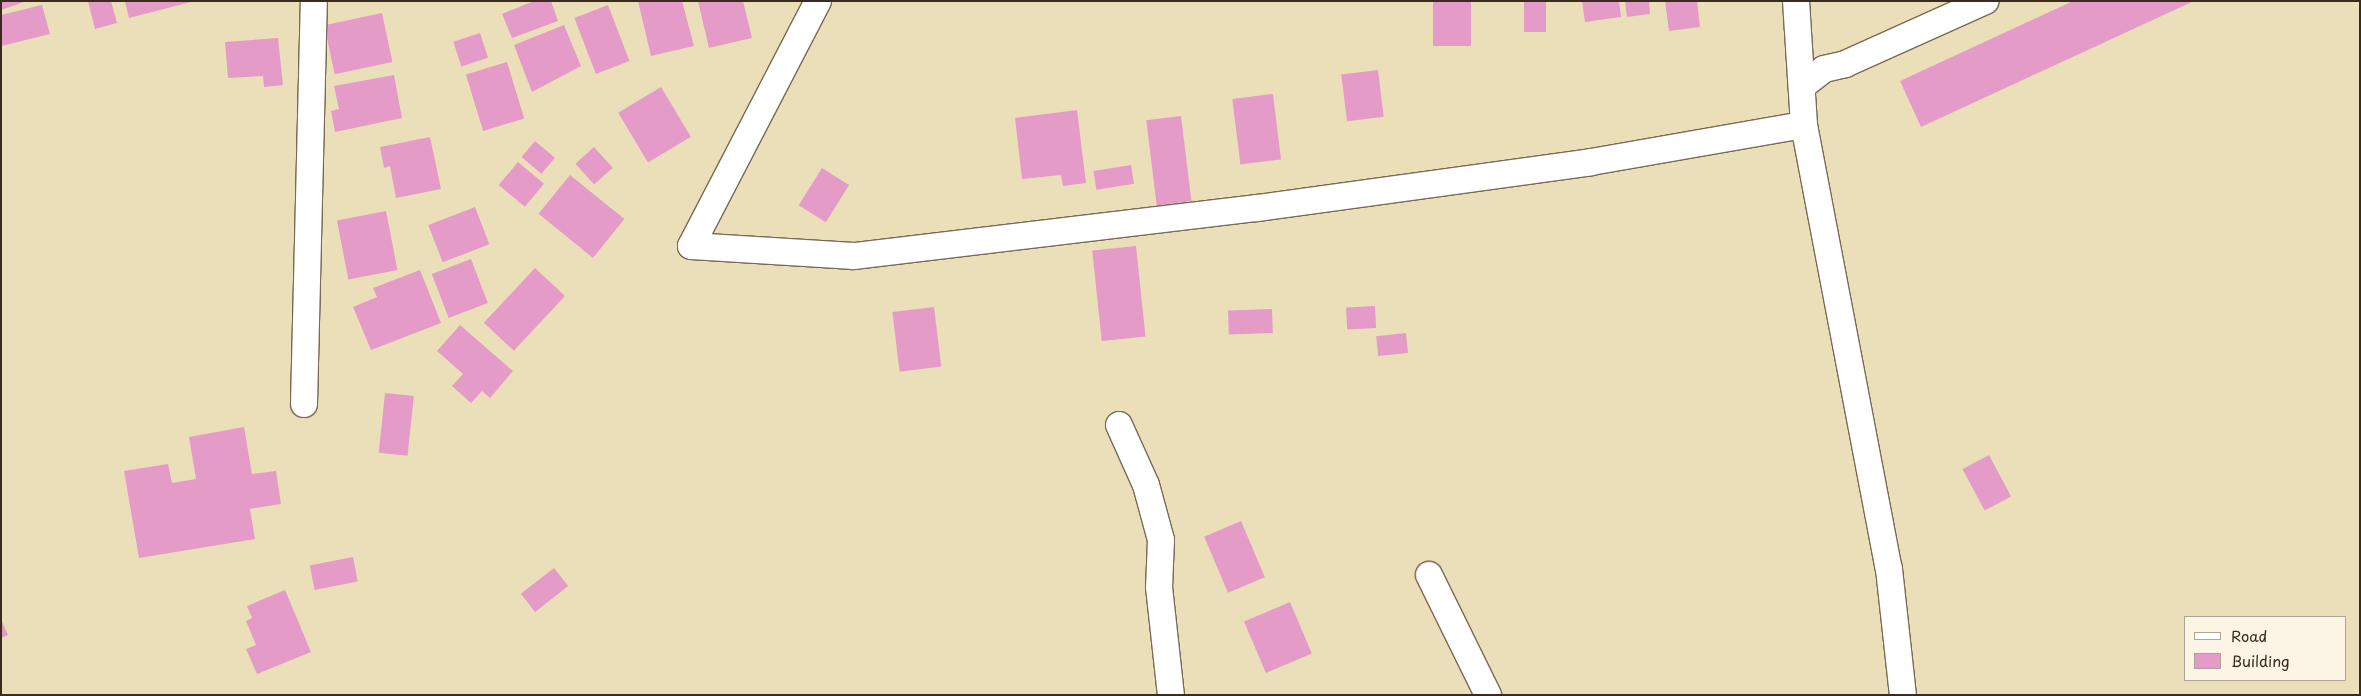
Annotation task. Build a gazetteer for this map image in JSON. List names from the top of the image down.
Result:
{
  "legend": ["Road", "Building"]
}
